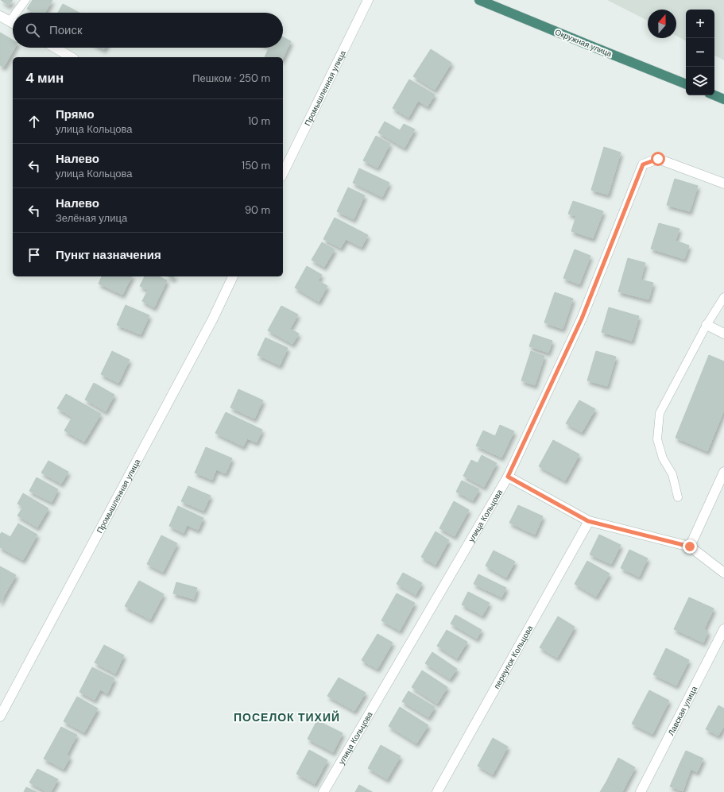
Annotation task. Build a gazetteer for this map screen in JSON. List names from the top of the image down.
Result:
{
  "streets": {
    "highway": ["Окружная улица"],
    "street": [
      "Промышленная улица",
      "улица Кольцова",
      "переулок Кольцова",
      "Лавская улица"
    ]
  },
  "districts": ["ПОСЕЛОК ТИХИЙ"],
  "north": "top",
  "page": {
    "map_buttons": ["+", "−"],
    "search": "Поиск",
    "heading": ["4 мин", "Пешком · 250 m"],
    "list": [
      ["Прямо", "улица Кольцова", "10 m"],
      ["Налево", "улица Кольцова", "150 m"],
      ["Налево", "Зелёная улица", "90 m"],
      "Пункт назначения"
    ]
  }
}
